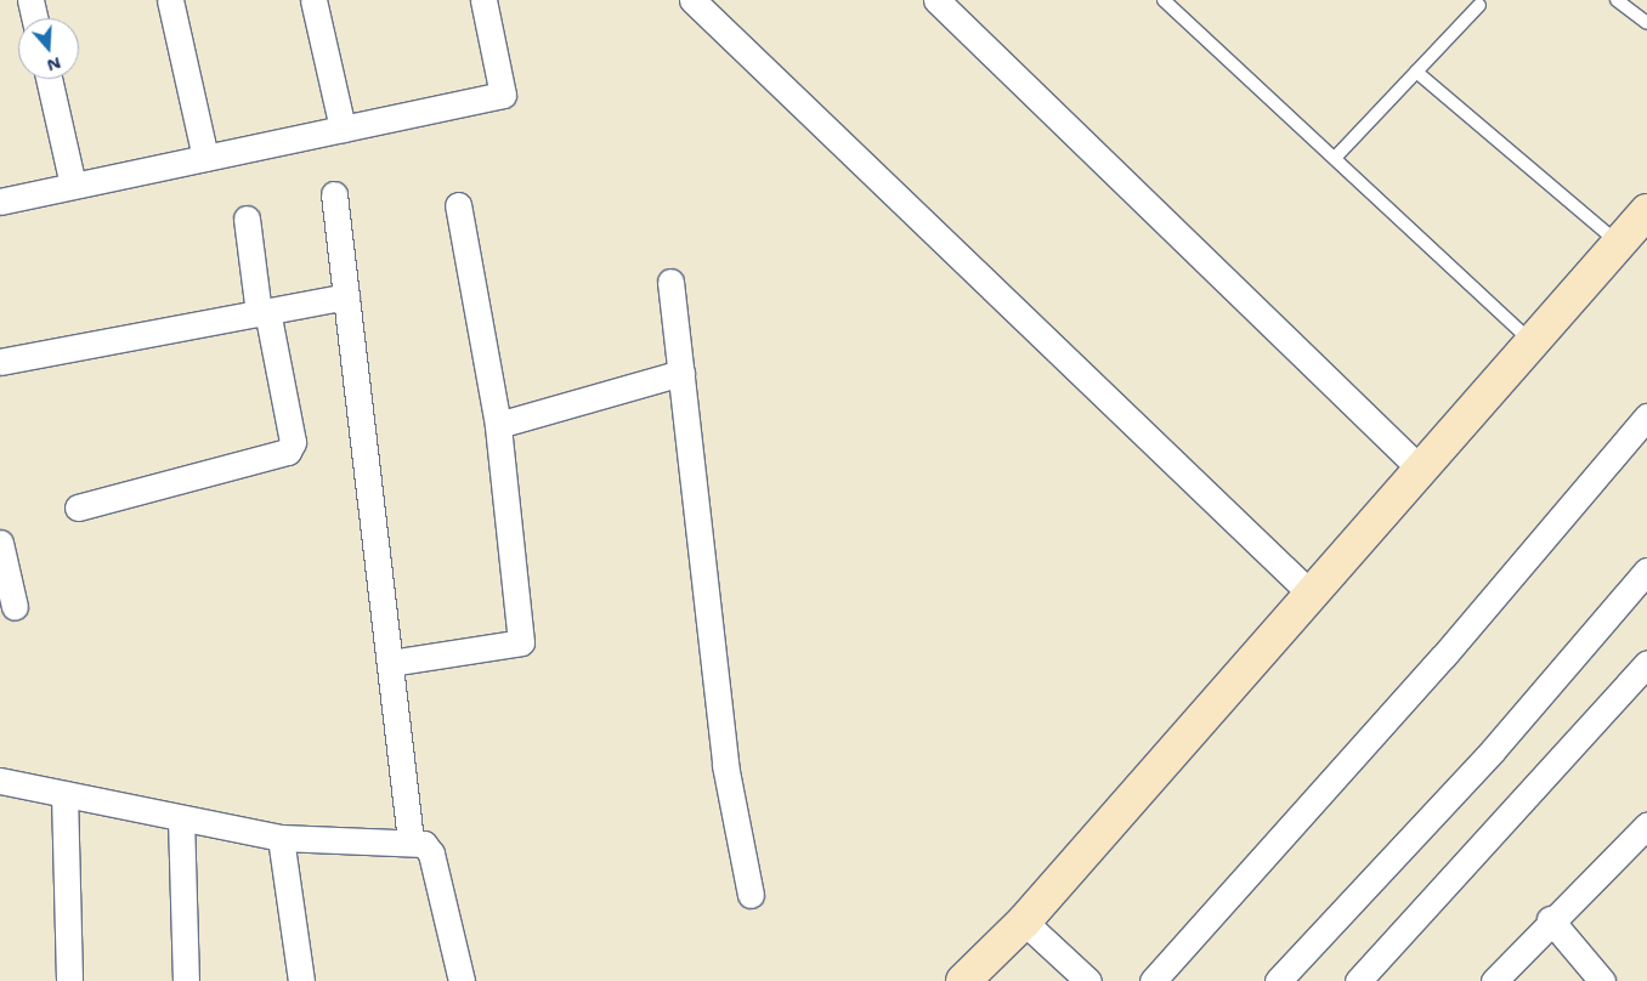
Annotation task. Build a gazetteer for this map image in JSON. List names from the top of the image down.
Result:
{
  "north": "bottom"
}
